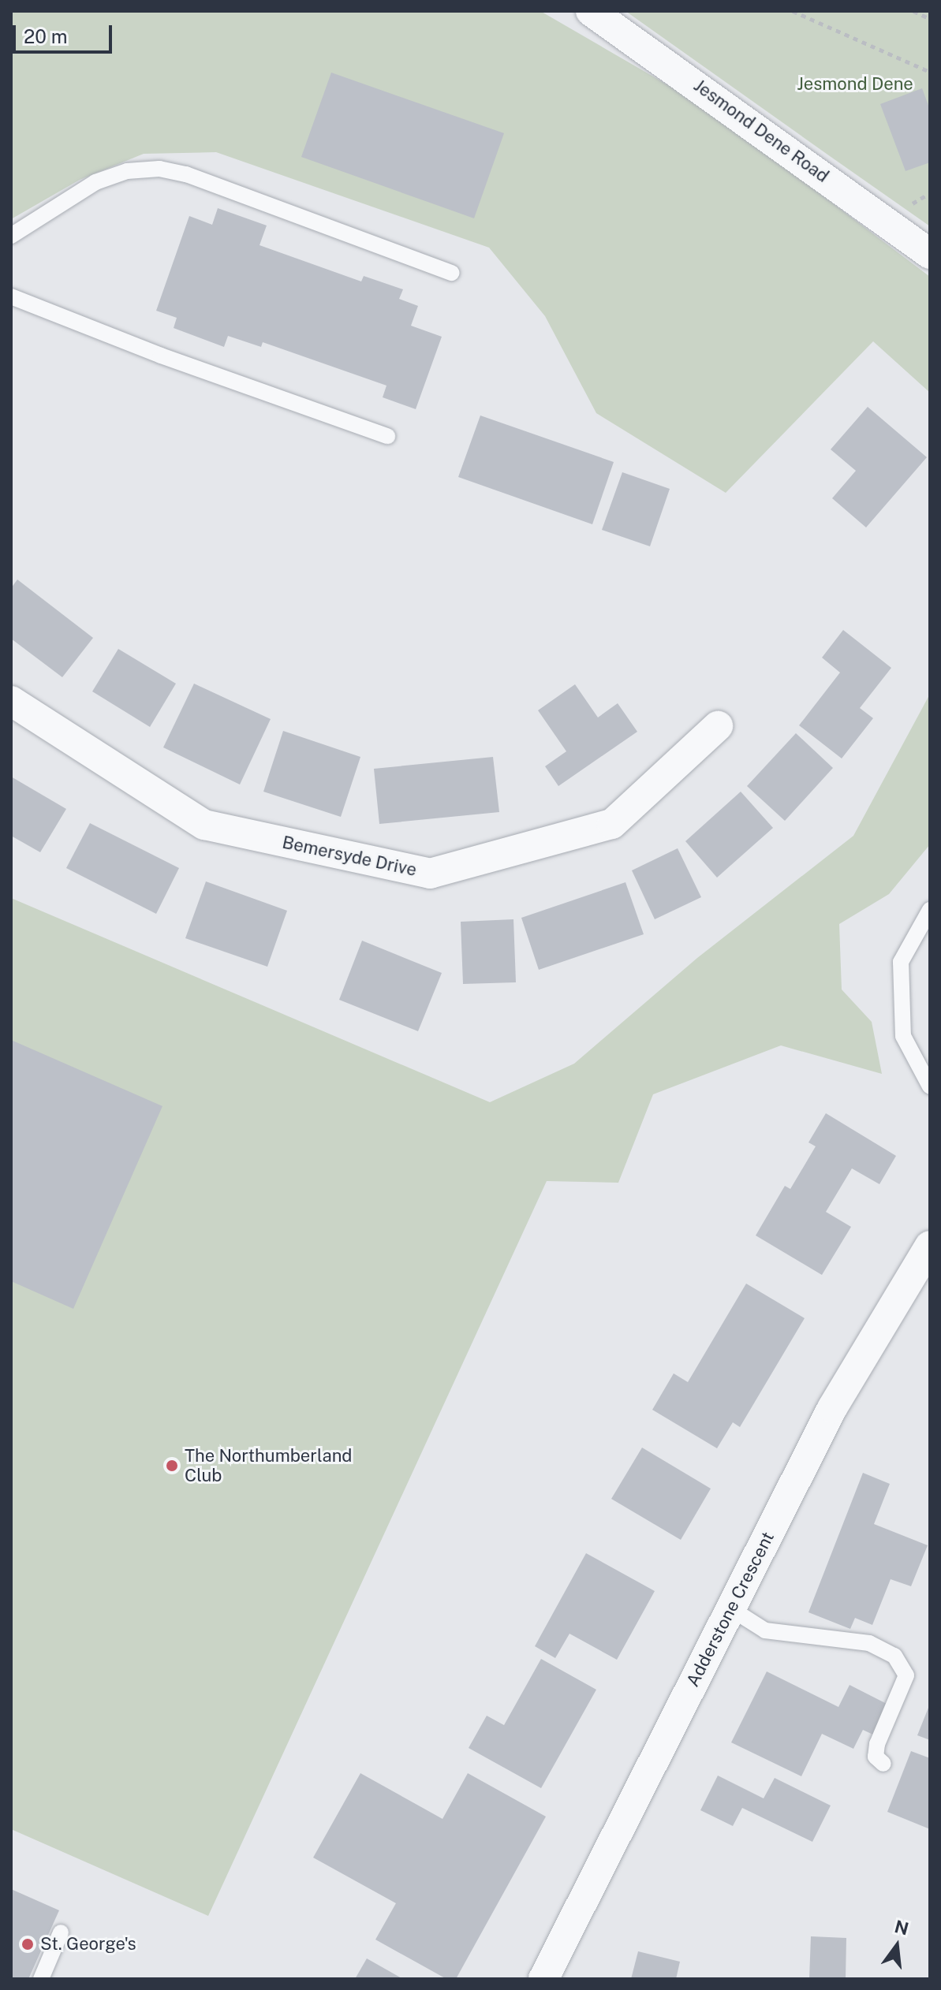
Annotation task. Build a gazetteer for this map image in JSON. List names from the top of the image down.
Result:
{
  "streets": {
    "street": ["Jesmond Dene Road", "Bemersyde Drive", "Adderstone Crescent"]
  },
  "parks": ["Jesmond Dene"],
  "places": ["The Northumberland Club", "St. George's"],
  "scale_bar": "20 m",
  "north": "top"
}
